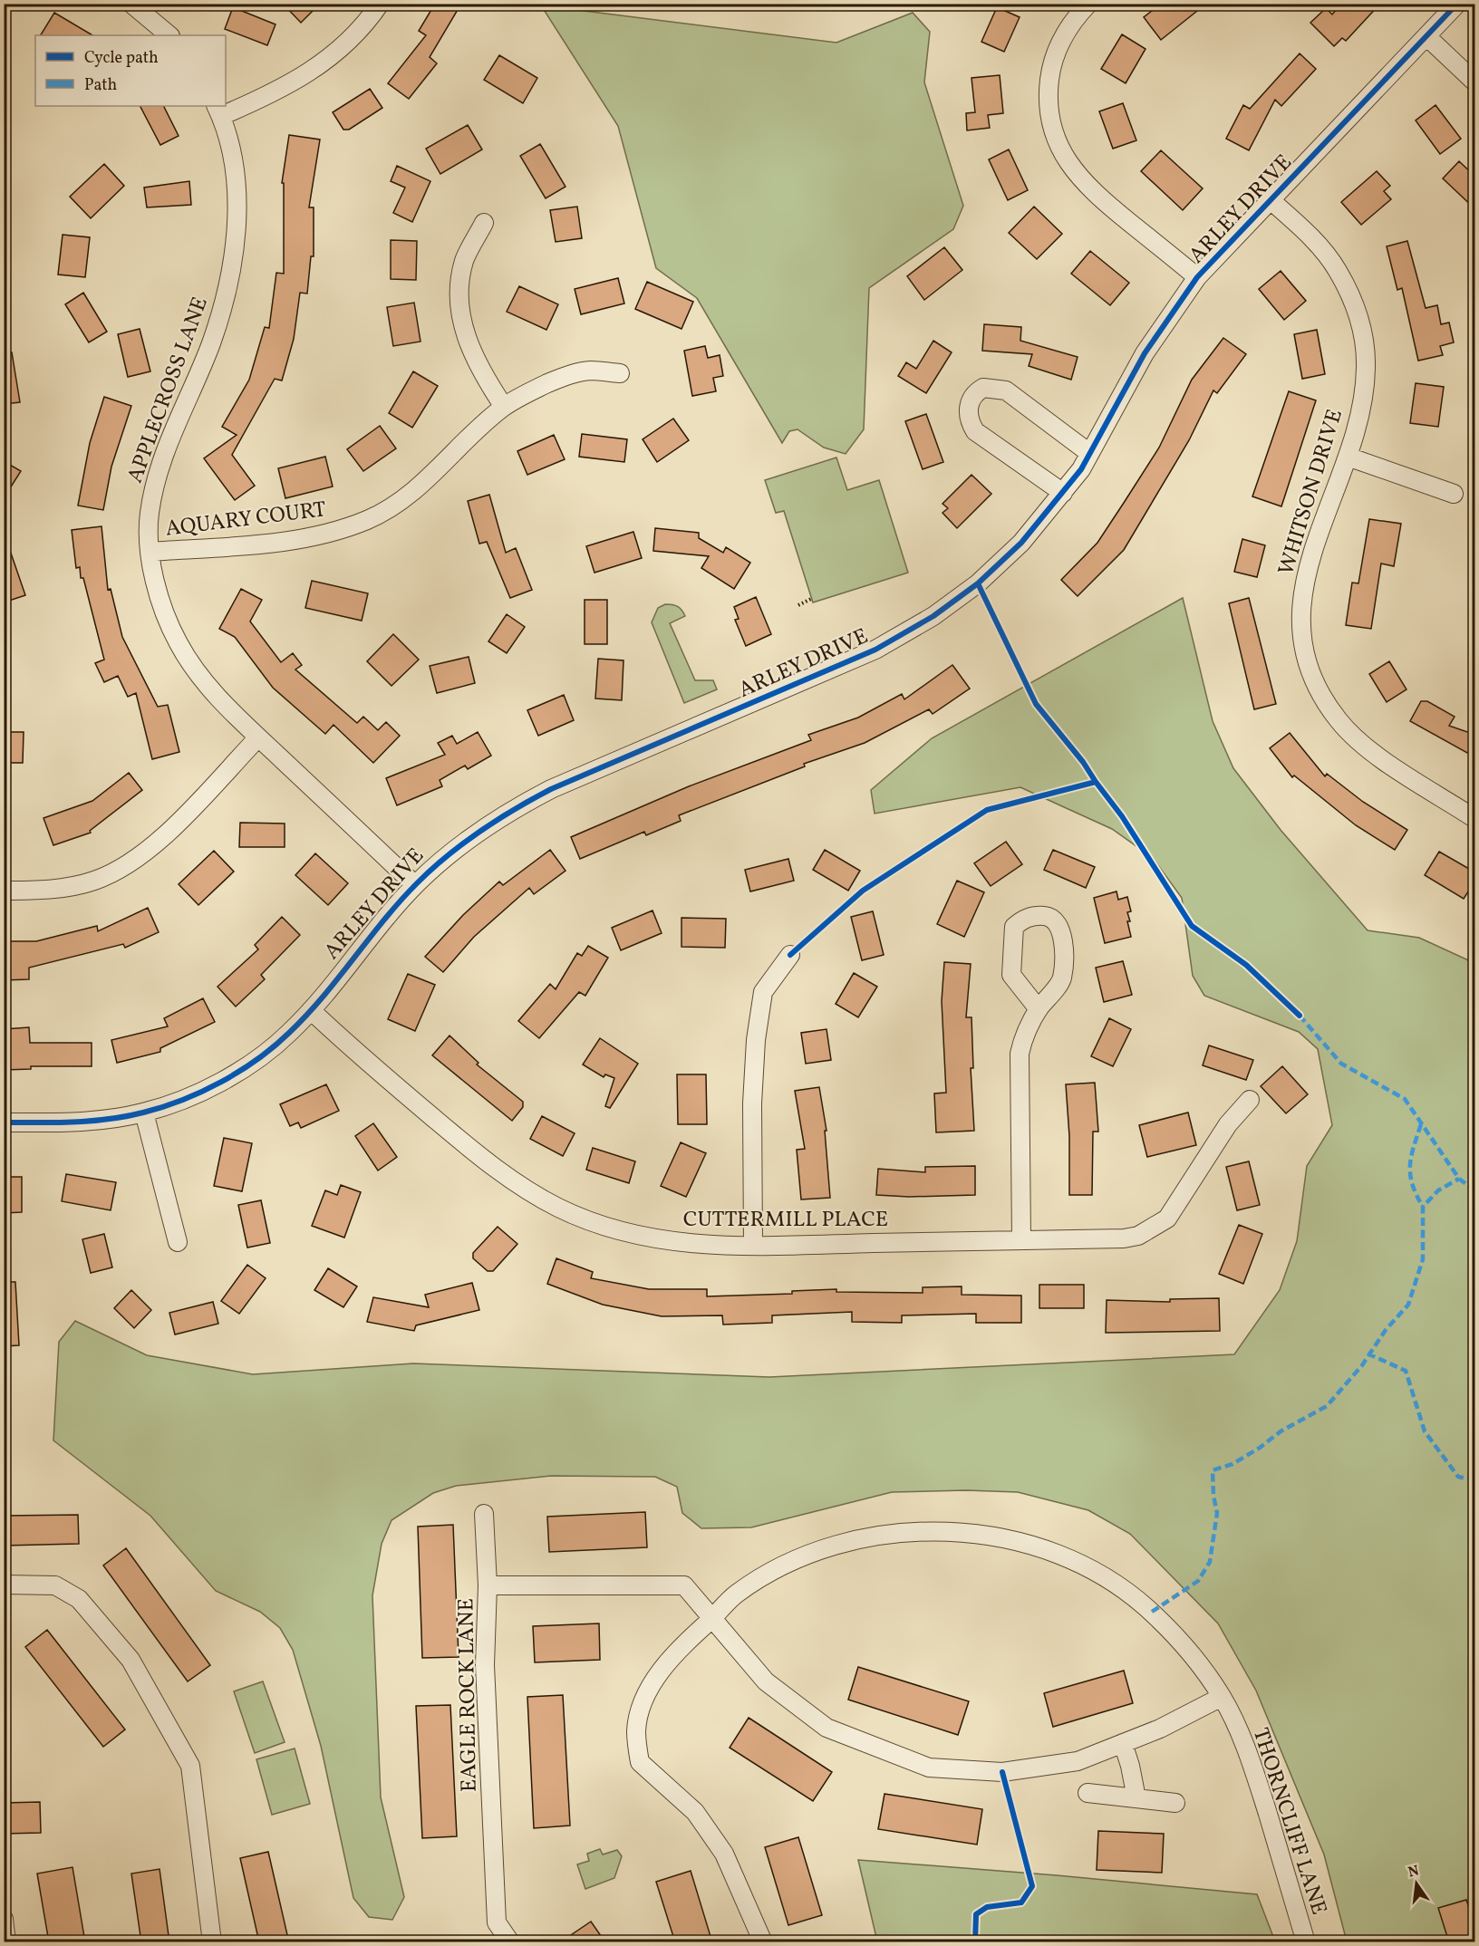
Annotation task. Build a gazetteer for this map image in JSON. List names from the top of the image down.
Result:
{
  "streets": {
    "street": [
      "ARLEY DRIVE",
      "APPLECROSS LANE",
      "WHITSON DRIVE",
      "AQUARY COURT",
      "CUTTERMILL PLACE",
      "EAGLE ROCK LANE",
      "THORNCLIFF LANE"
    ]
  },
  "crossings": [
    ["ARLEY DRIVE", "APPLECROSS LANE"],
    ["ARLEY DRIVE", "WHITSON DRIVE"],
    ["ARLEY DRIVE", "CUTTERMILL PLACE"],
    ["APPLECROSS LANE", "AQUARY COURT"],
    ["EAGLE ROCK LANE", "THORNCLIFF LANE"]
  ],
  "legend": ["Cycle path", "Path"],
  "north": "top"
}
